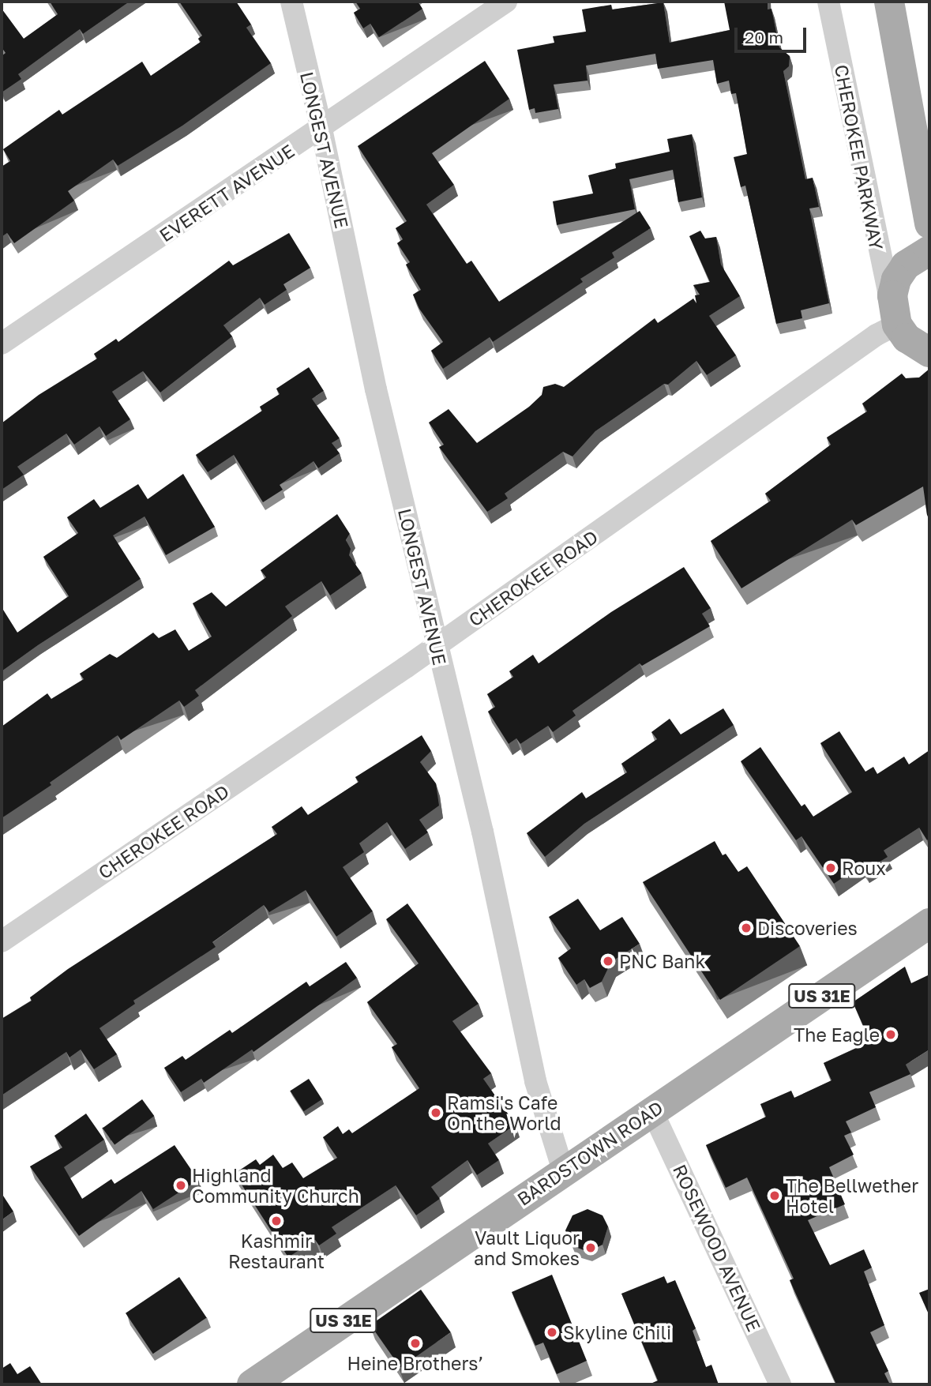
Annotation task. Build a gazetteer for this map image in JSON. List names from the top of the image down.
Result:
{
  "streets": {
    "main road": ["CHEROKEE PARKWAY", "US 31E", "BARDSTOWN ROAD"],
    "street": [
      "LONGEST AVENUE",
      "EVERETT AVENUE",
      "CHEROKEE ROAD",
      "ROSEWOOD AVENUE"
    ]
  },
  "crossings": [
    ["LONGEST AVENUE", "EVERETT AVENUE"],
    ["LONGEST AVENUE", "CHEROKEE ROAD"],
    ["LONGEST AVENUE", "BARDSTOWN ROAD"],
    ["CHEROKEE PARKWAY", "CHEROKEE ROAD"],
    ["BARDSTOWN ROAD", "ROSEWOOD AVENUE"]
  ],
  "places": [
    "Roux",
    "Discoveries",
    "PNC Bank",
    "The Eagle",
    "Ramsi's Cafe On the World",
    "Highland Community Church",
    "The Bellwether Hotel",
    "Kashmir Restaurant",
    "Vault Liquor and Smokes",
    "Skyline Chili",
    "Heine Brothers’"
  ],
  "scale_bar": "20 m"
}
